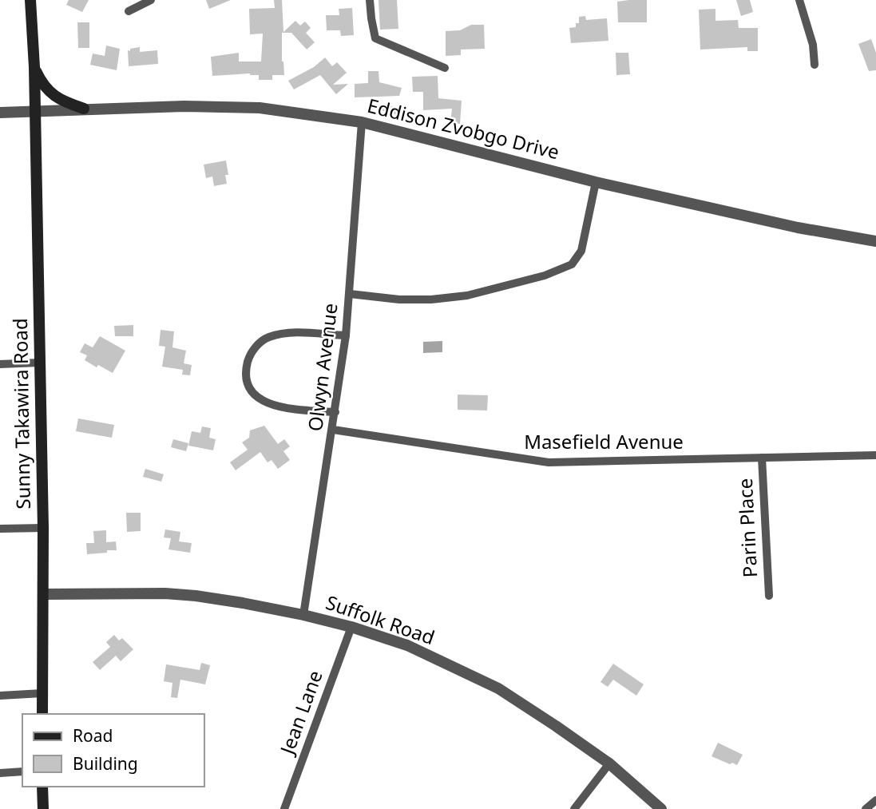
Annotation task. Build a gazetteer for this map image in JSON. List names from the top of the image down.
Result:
{
  "streets": {
    "main road": ["Sunny Takawira Road"],
    "street": [
      "Eddison Zvobgo Drive",
      "Olwyn Avenue",
      "Masefield Avenue",
      "Parin Place",
      "Suffolk Road",
      "Jean Lane"
    ]
  },
  "crossings": [
    ["Eddison Zvobgo Drive", "Olwyn Avenue"],
    ["Eddison Zvobgo Drive", "Sunny Takawira Road"],
    ["Olwyn Avenue", "Masefield Avenue"],
    ["Olwyn Avenue", "Suffolk Road"],
    ["Sunny Takawira Road", "Suffolk Road"],
    ["Masefield Avenue", "Parin Place"],
    ["Suffolk Road", "Jean Lane"]
  ],
  "legend": ["Road", "Building"]
}
